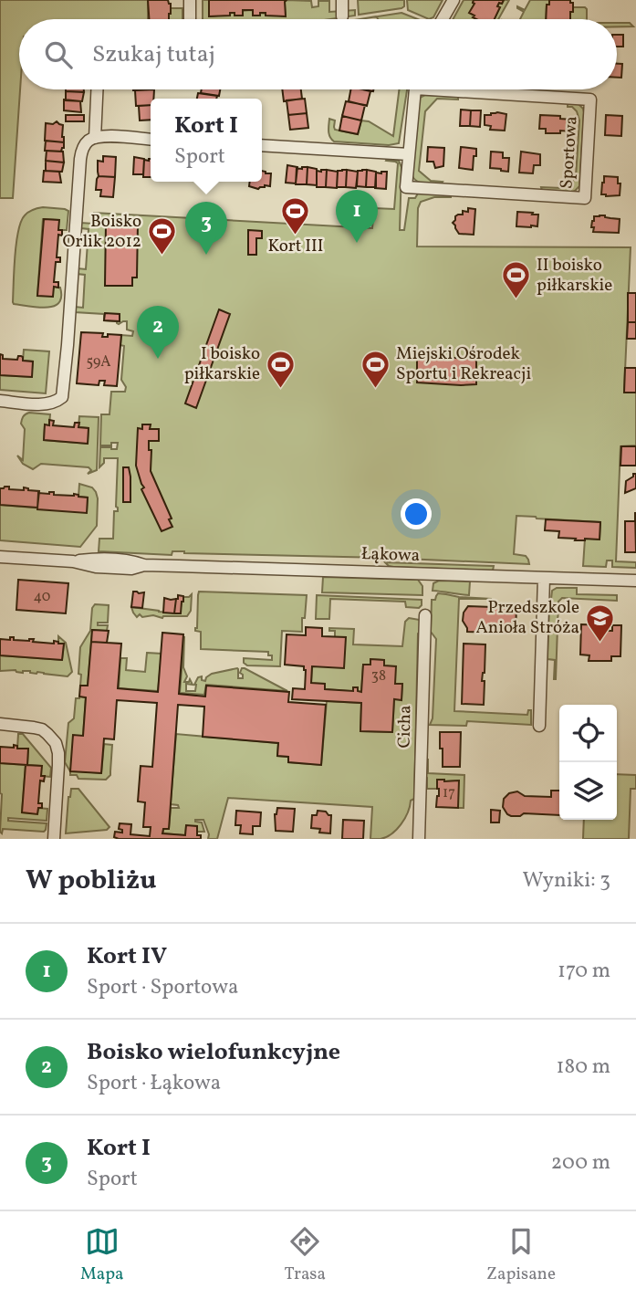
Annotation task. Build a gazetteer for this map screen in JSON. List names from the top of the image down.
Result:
{
  "streets": {
    "street": ["Sportowa", "Łąkowa", "Cicha"]
  },
  "places": {
    "sports": [
      "Kort III",
      "Boisko Orlik 2012",
      "II boisko piłkarskie",
      "I boisko piłkarskie",
      "Miejski Ośrodek Sportu i Rekreacji"
    ],
    "school or university": ["Przedszkole Anioła Stróża"]
  },
  "house_numbers": [
    "59A",
    "40",
    "38",
    "17"
  ],
  "page": {
    "search": "Szukaj tutaj",
    "popup": ["Kort I", "Sport"],
    "pins": ["1", "3", "2"],
    "heading": ["W pobliżu", "Wyniki: 3"],
    "list": [
      {
        "mark": "1",
        "name": "Kort IV",
        "note": "Sport · Sportowa",
        "value": "170 m"
      },
      {
        "mark": "2",
        "name": "Boisko wielofunkcyjne",
        "note": "Sport · Łąkowa",
        "value": "180 m"
      },
      {
        "mark": "3",
        "name": "Kort I",
        "note": "Sport",
        "value": "200 m"
      }
    ],
    "nav": ["Mapa", "Trasa", "Zapisane"]
  }
}
